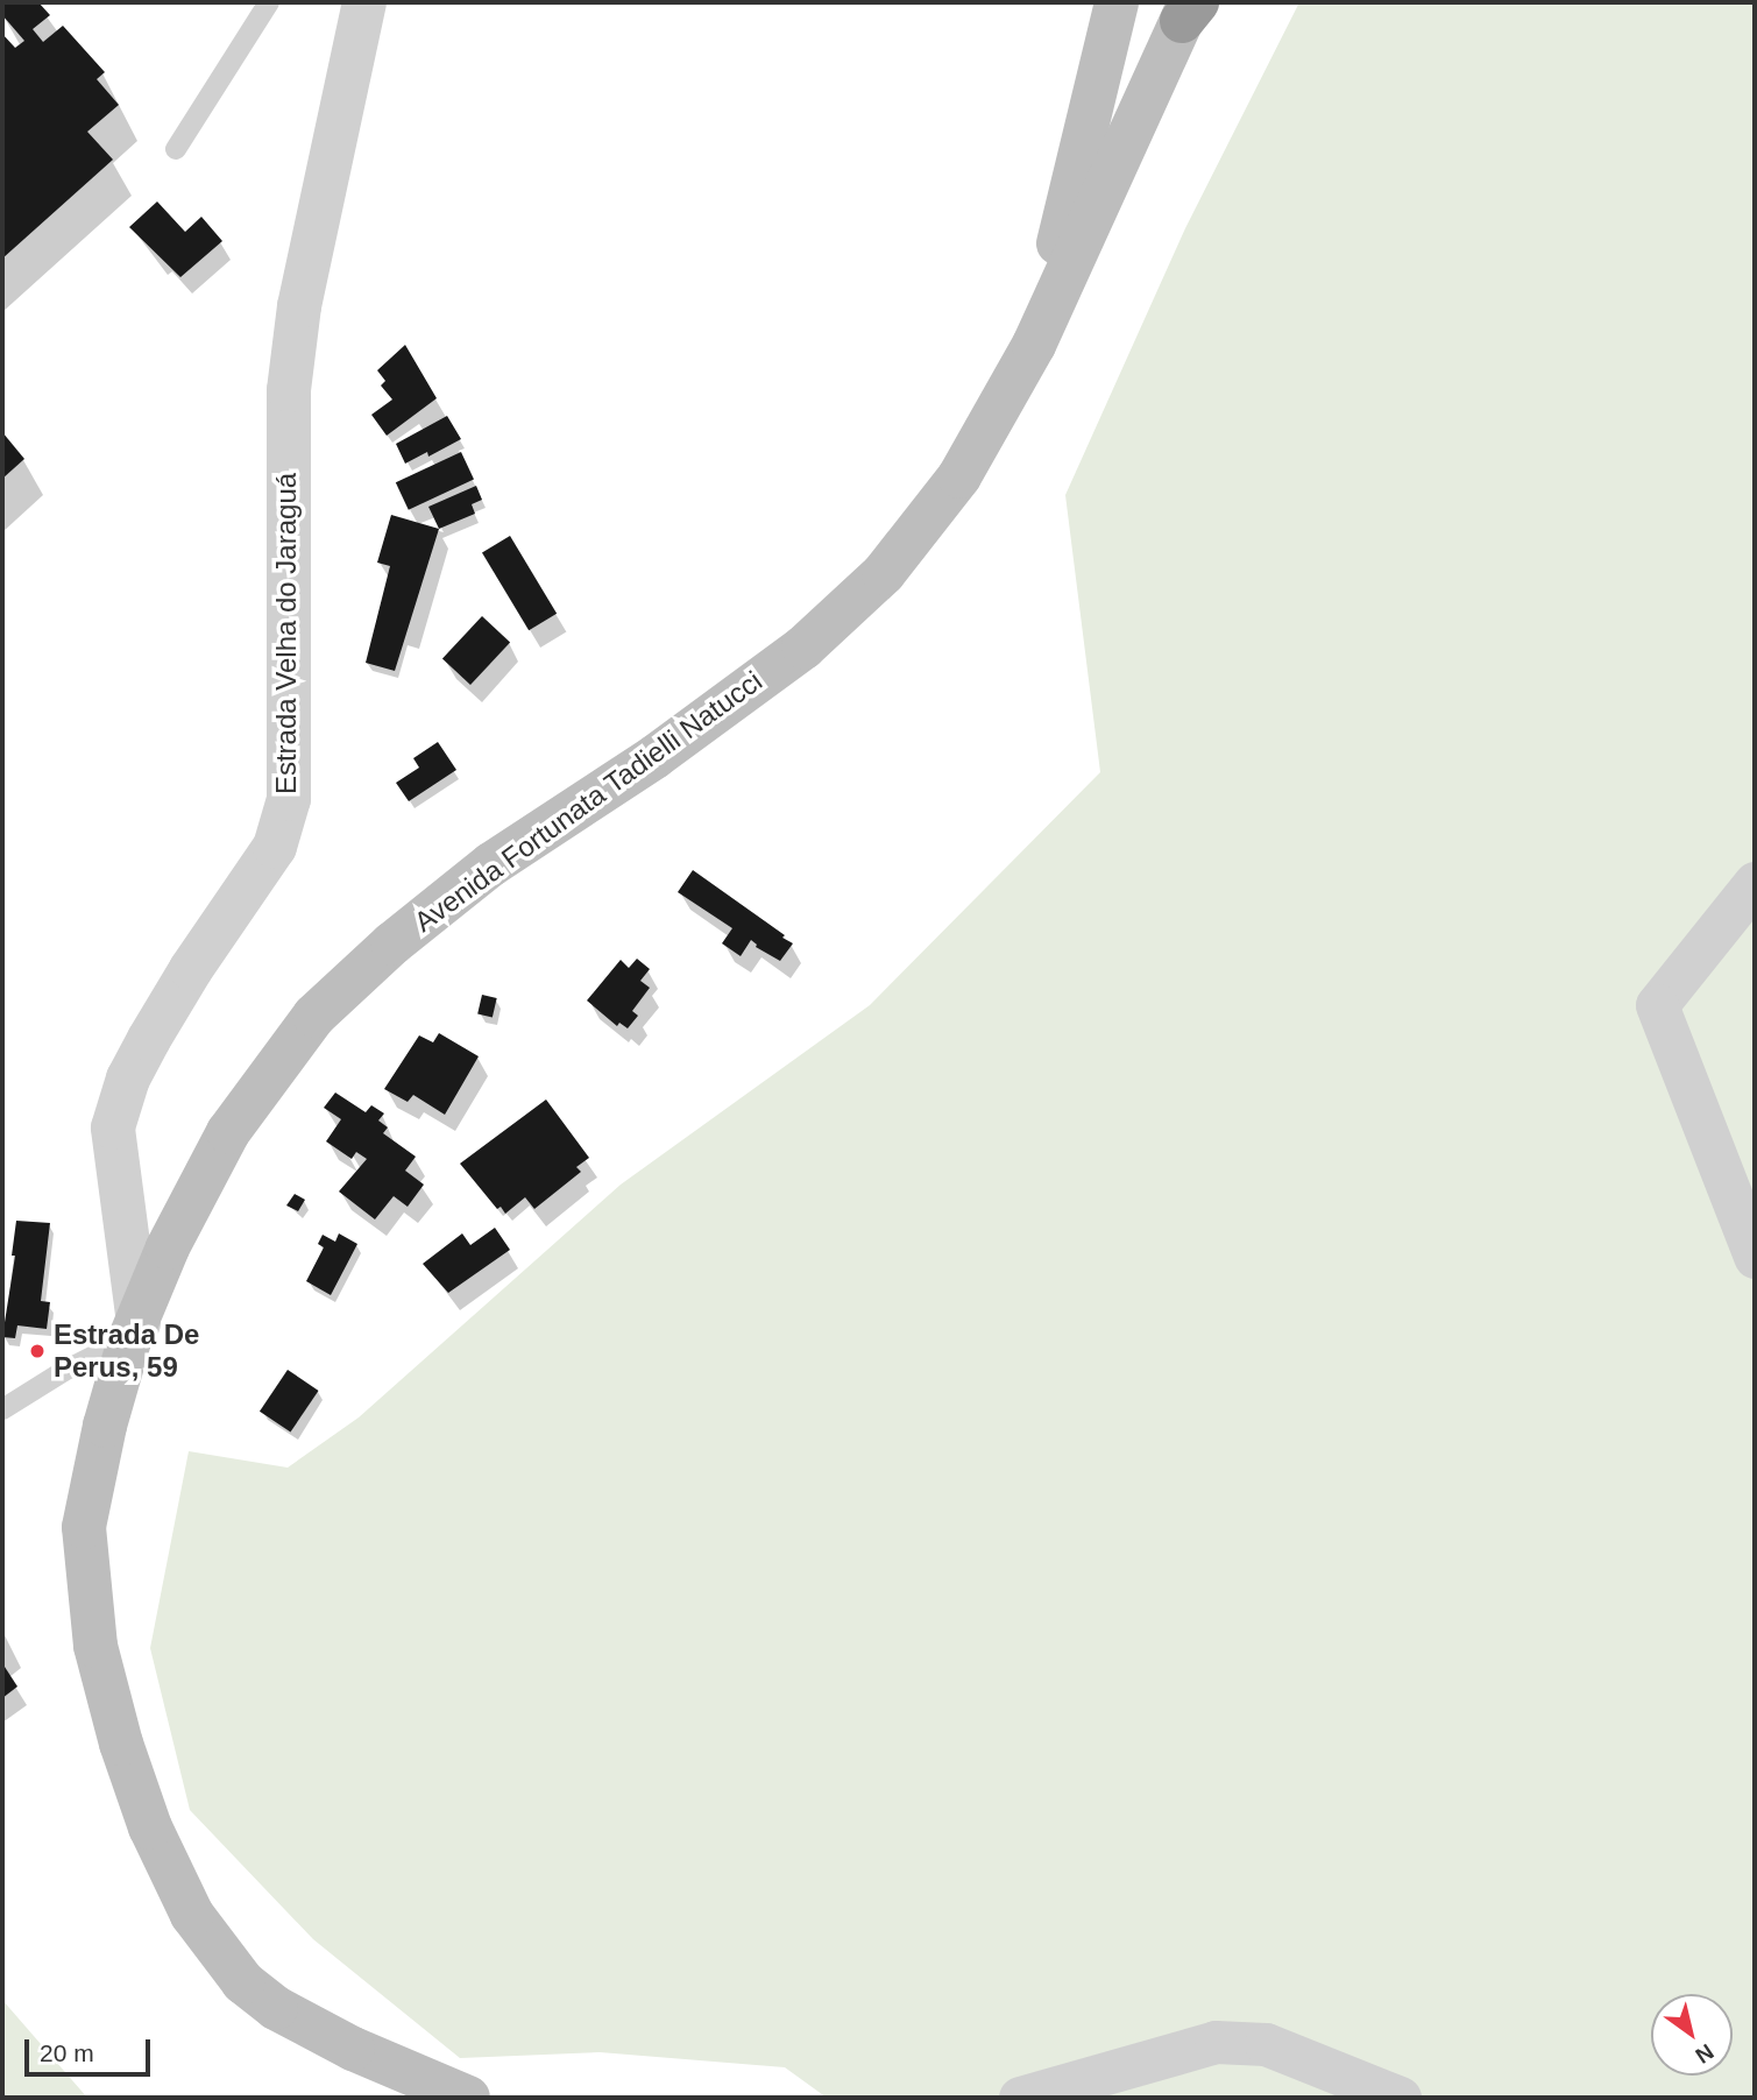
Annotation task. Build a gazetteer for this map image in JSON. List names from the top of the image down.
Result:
{
  "streets": {
    "main road": ["Avenida Fortunata Tadielli Natucci"],
    "street": ["Estrada Velha do Jaraguá"]
  },
  "crossings": [
    ["Estrada Velha do Jaraguá", "Avenida Fortunata Tadielli Natucci"]
  ],
  "places": ["Estrada De Perus, 59"],
  "scale_bar": "20 m",
  "north": "bottom right"
}
